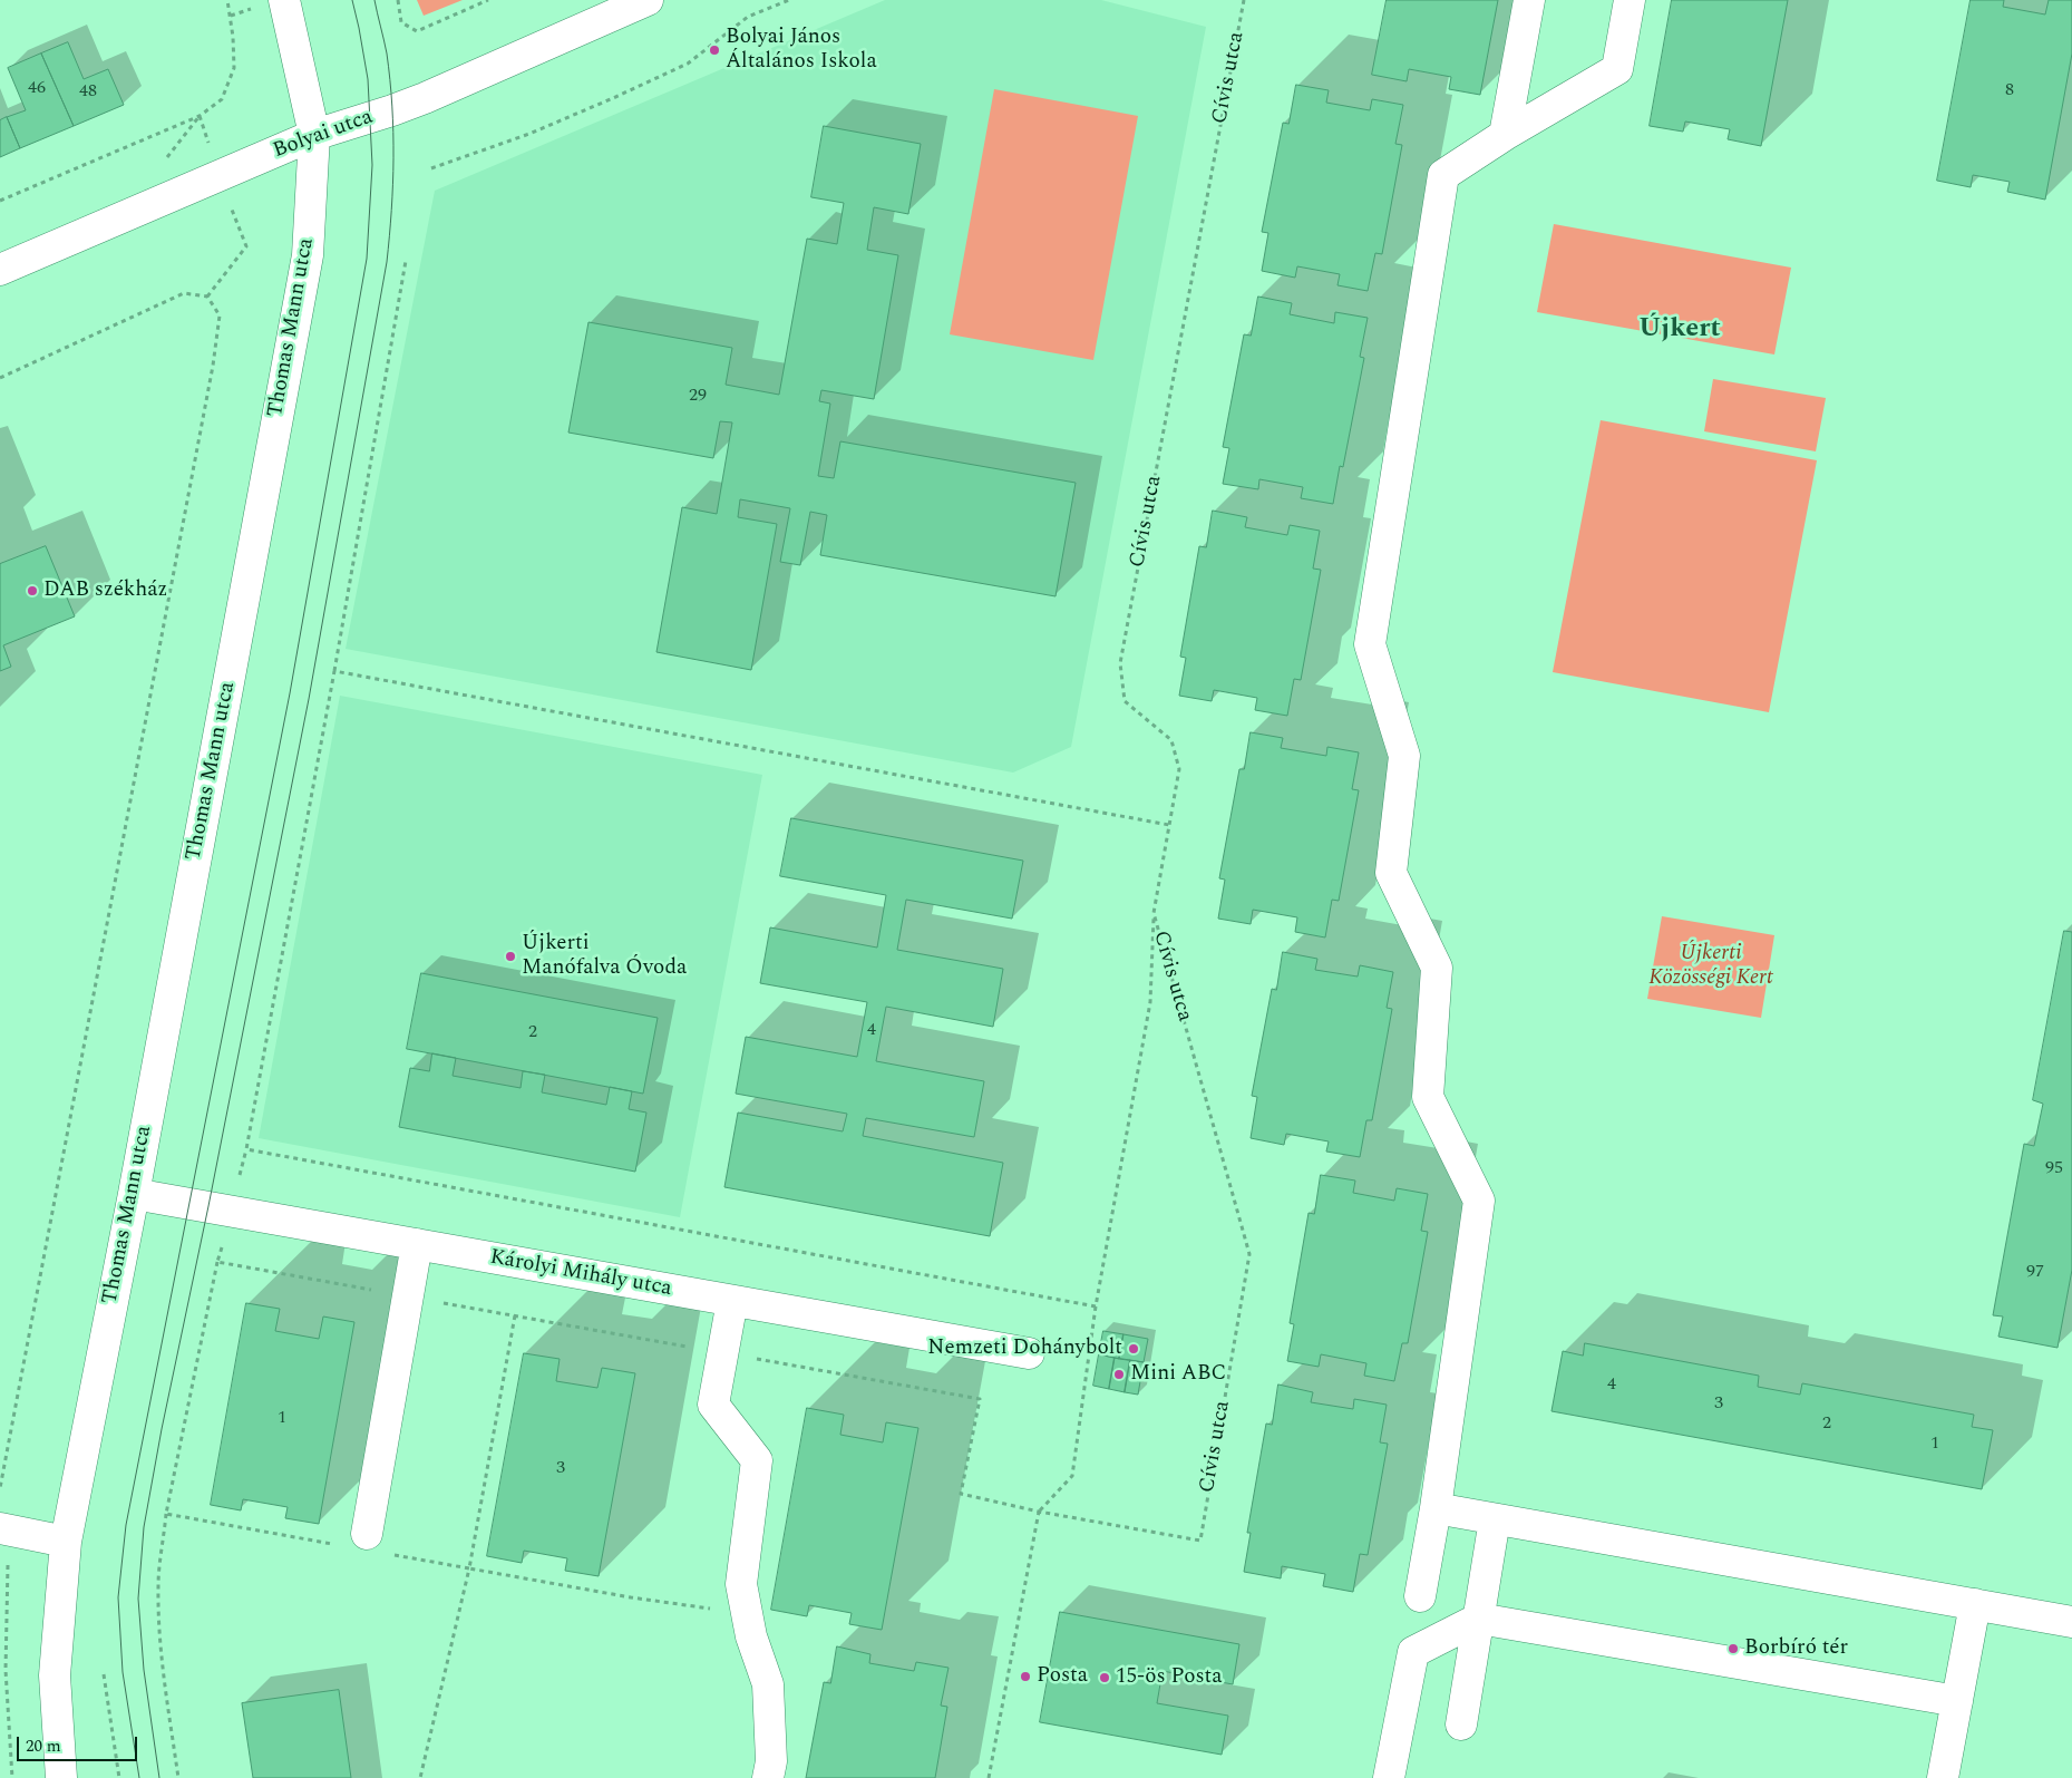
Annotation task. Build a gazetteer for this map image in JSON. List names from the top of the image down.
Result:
{
  "streets": {
    "street": ["Bolyai utca", "Thomas Mann utca", "Károlyi Mihály utca"],
    "path": ["Cívis utca"]
  },
  "crossings": [
    ["Bolyai utca", "Thomas Mann utca"],
    ["Thomas Mann utca", "Károlyi Mihály utca"]
  ],
  "districts": ["Újkert"],
  "parks": ["Újkerti Közösségi Kert"],
  "places": [
    "Bolyai János Általános Iskola",
    "DAB székház",
    "Újkerti Manófalva Óvoda",
    "Nemzeti Dohánybolt",
    "Mini ABC",
    "Borbíró tér",
    "Posta",
    "15-ös Posta"
  ],
  "house_numbers": [
    "46",
    "8",
    "48",
    "29",
    "4",
    "2",
    "95",
    "97",
    "4",
    "3",
    "1",
    "2",
    "1",
    "3"
  ],
  "scale_bar": "20 m"
}
